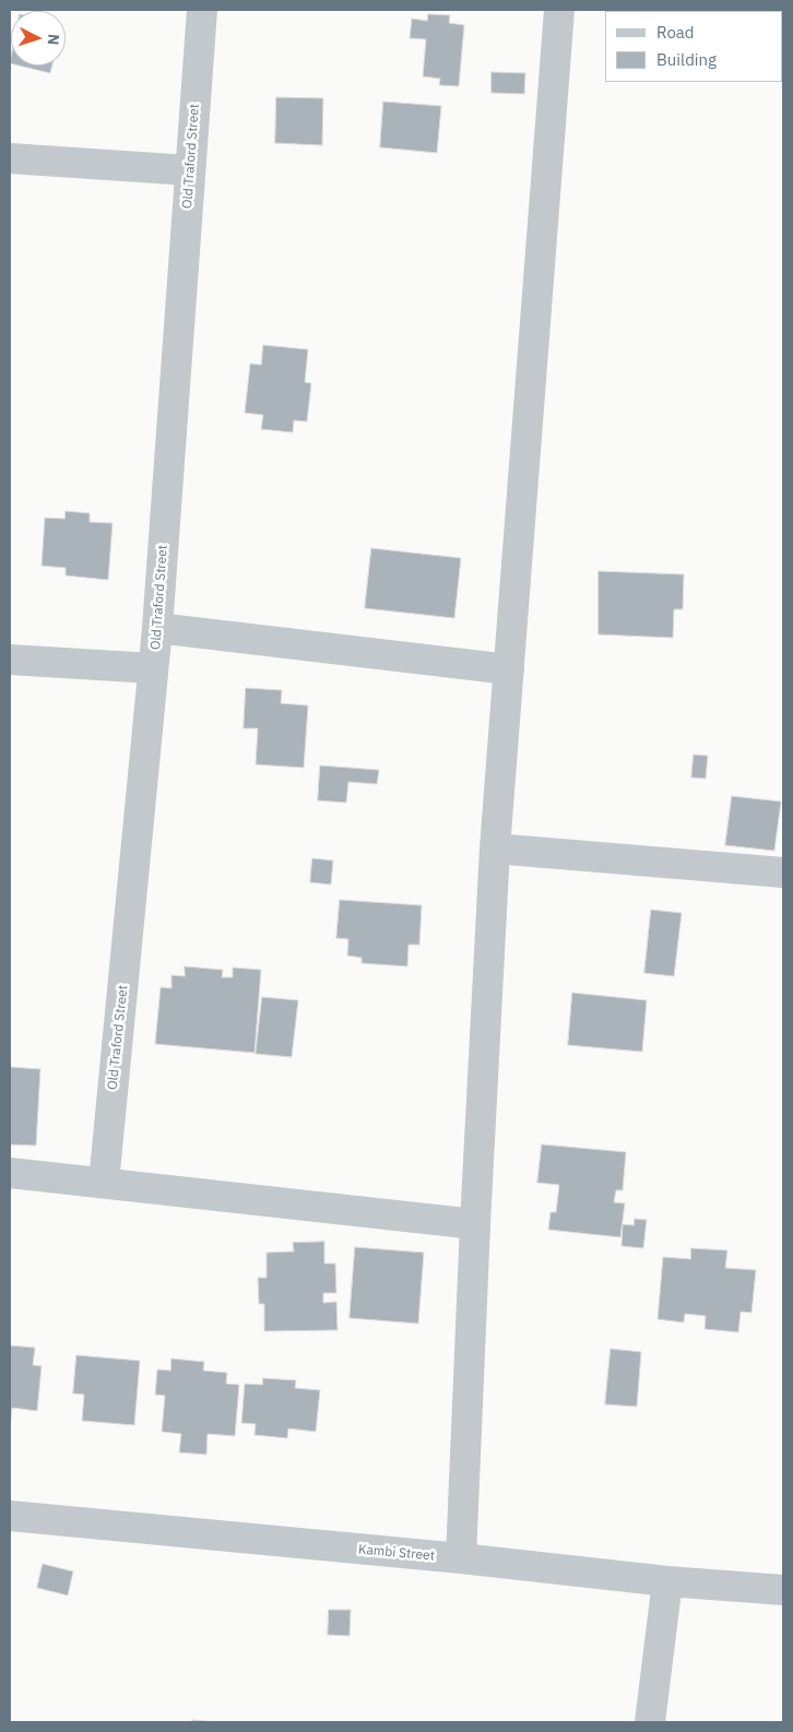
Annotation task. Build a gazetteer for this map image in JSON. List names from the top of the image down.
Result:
{
  "streets": {
    "street": ["Old Traford Street", "Kambi Street"]
  },
  "legend": ["Road", "Building"],
  "north": "right"
}
